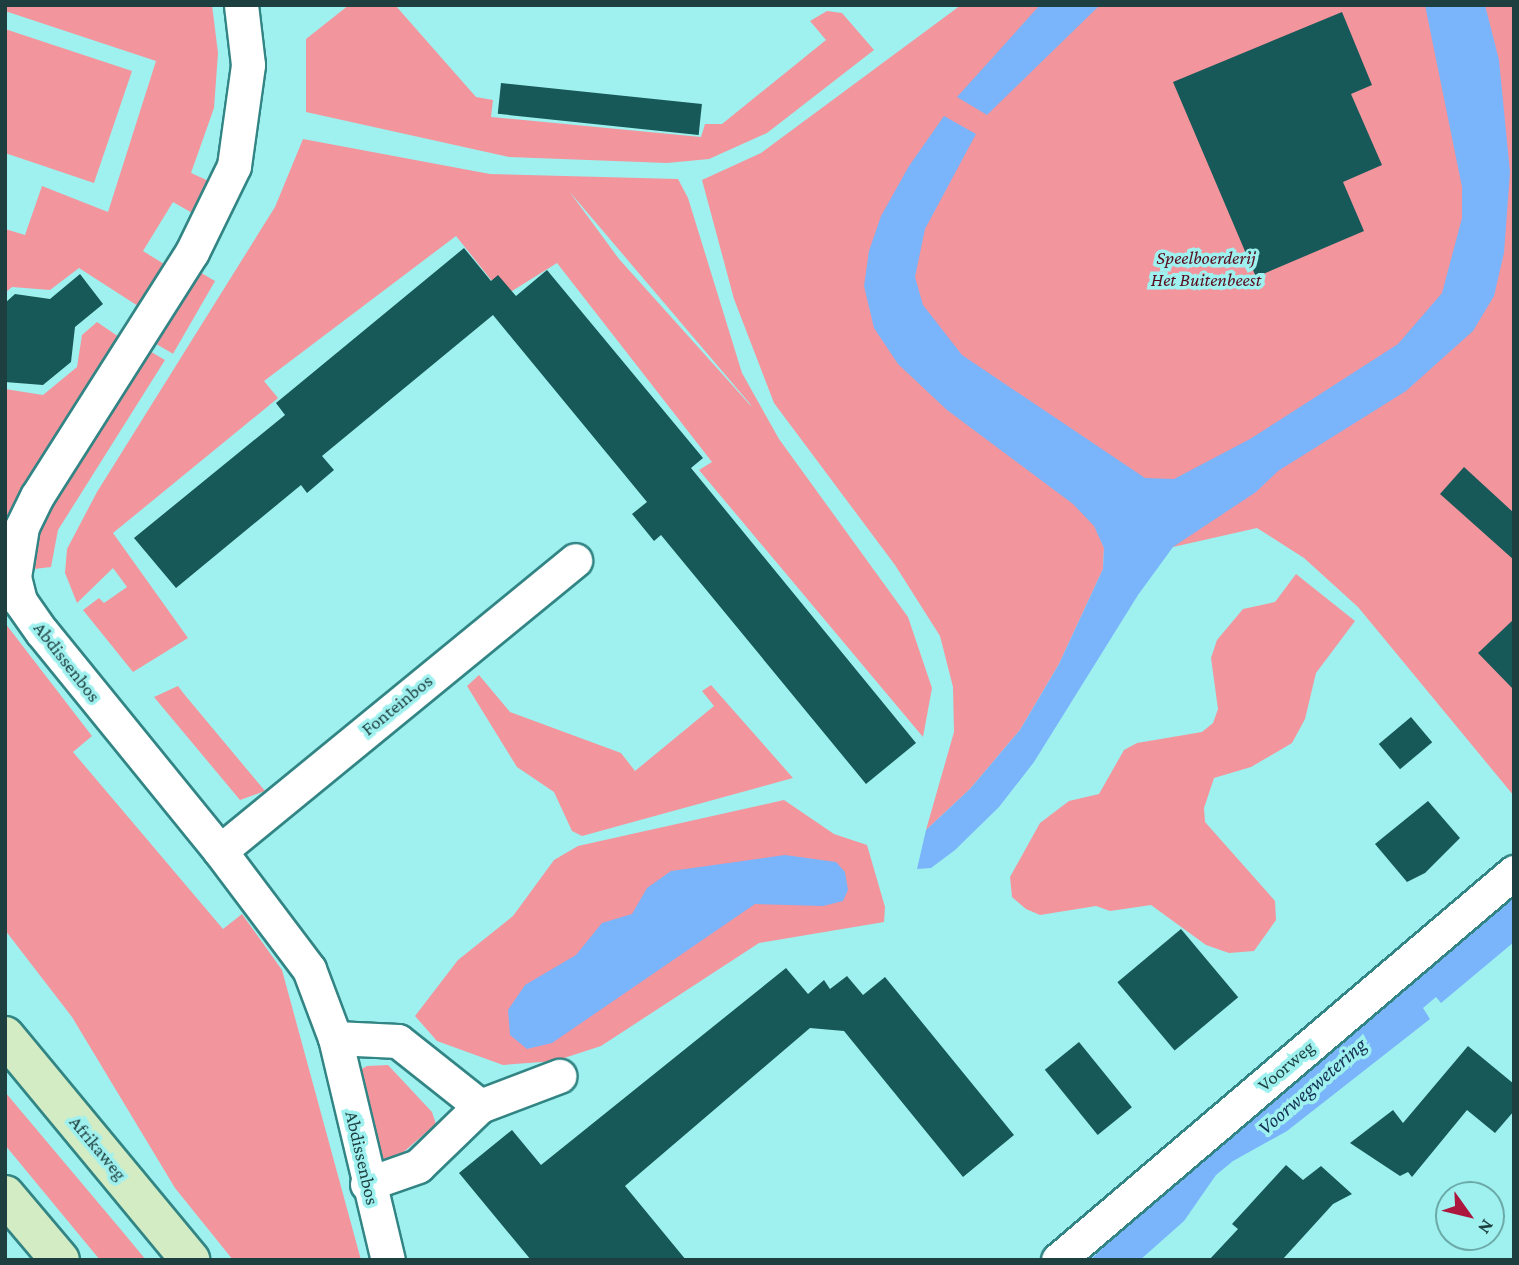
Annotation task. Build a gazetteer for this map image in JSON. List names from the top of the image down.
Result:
{
  "streets": {
    "main road": ["Afrikaweg"],
    "street": ["Abdissenbos", "Fonteinbos", "Voorweg"]
  },
  "crossings": [
    ["Abdissenbos", "Fonteinbos"]
  ],
  "water": ["Voorwegwetering"],
  "parks": ["Speelboerderij Het Buitenbeest"],
  "north": "bottom right"
}
